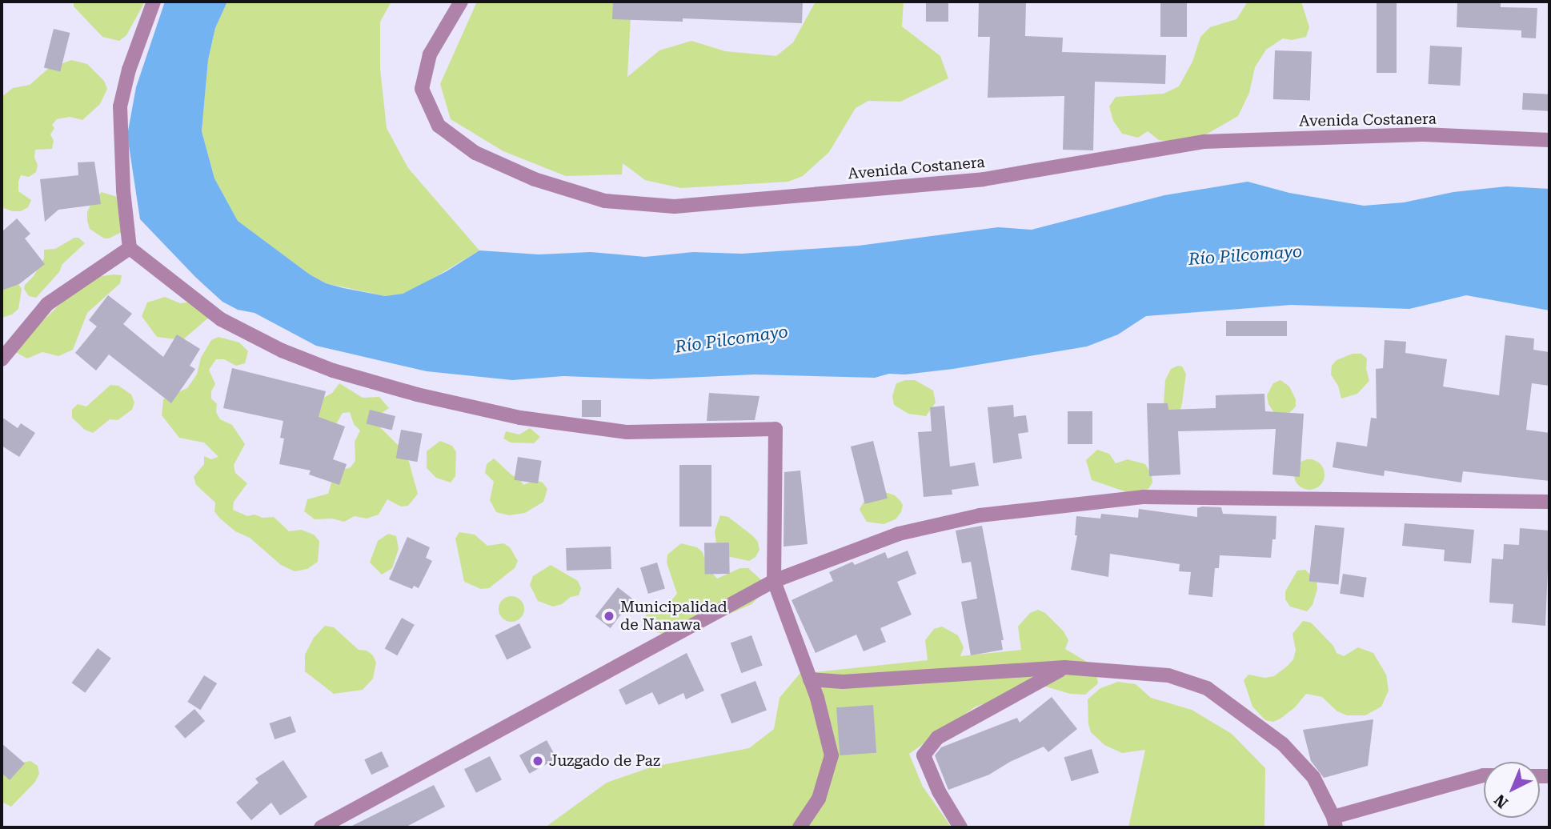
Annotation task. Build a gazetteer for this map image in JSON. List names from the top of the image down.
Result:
{
  "streets": {
    "street": ["Avenida Costanera"]
  },
  "water": ["Río Pilcomayo"],
  "places": ["Municipalidad de Nanawa", "Juzgado de Paz"],
  "north": "bottom left"
}
